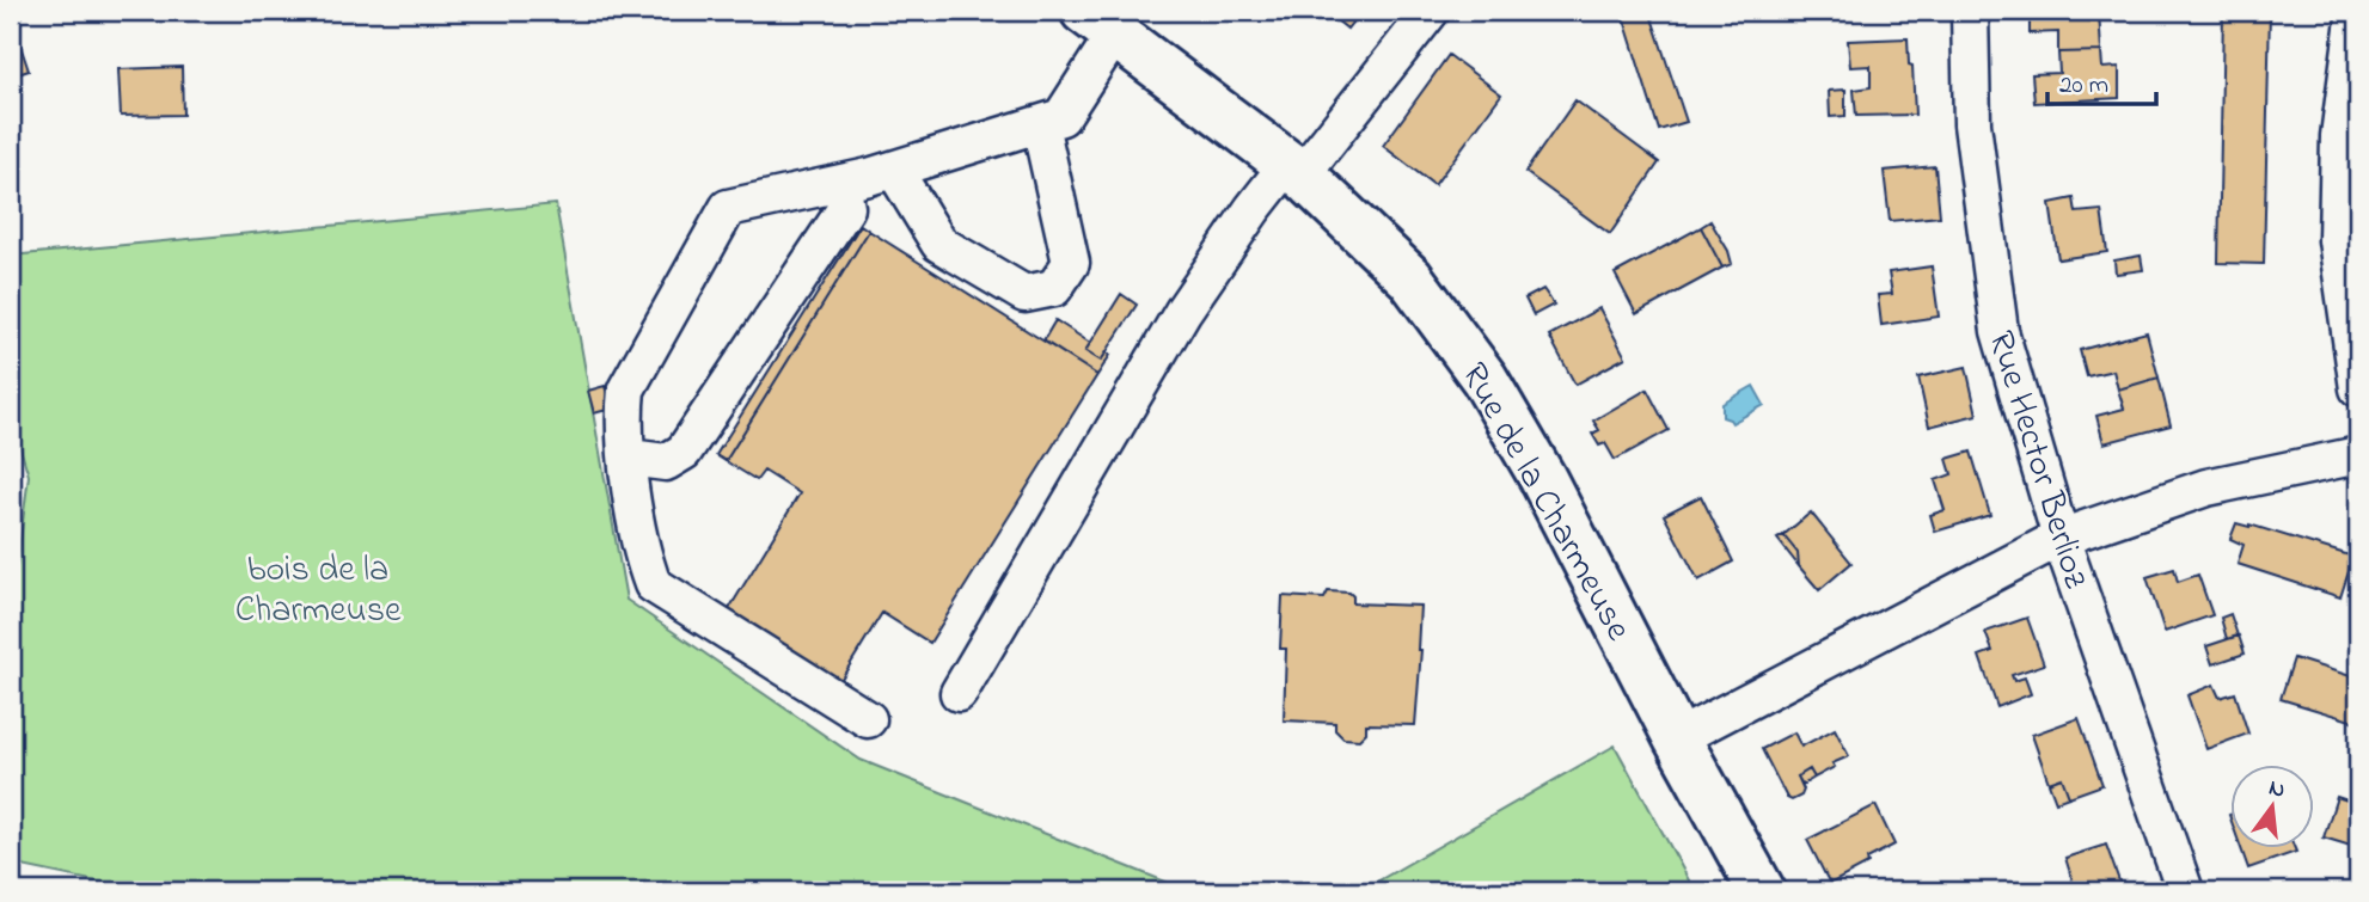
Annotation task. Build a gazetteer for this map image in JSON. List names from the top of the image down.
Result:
{
  "streets": {
    "main road": ["Rue de la Charmeuse"],
    "street": ["Rue Hector Berlioz"]
  },
  "parks": ["bois de la Charmeuse"],
  "scale_bar": "20 m",
  "north": "top"
}
